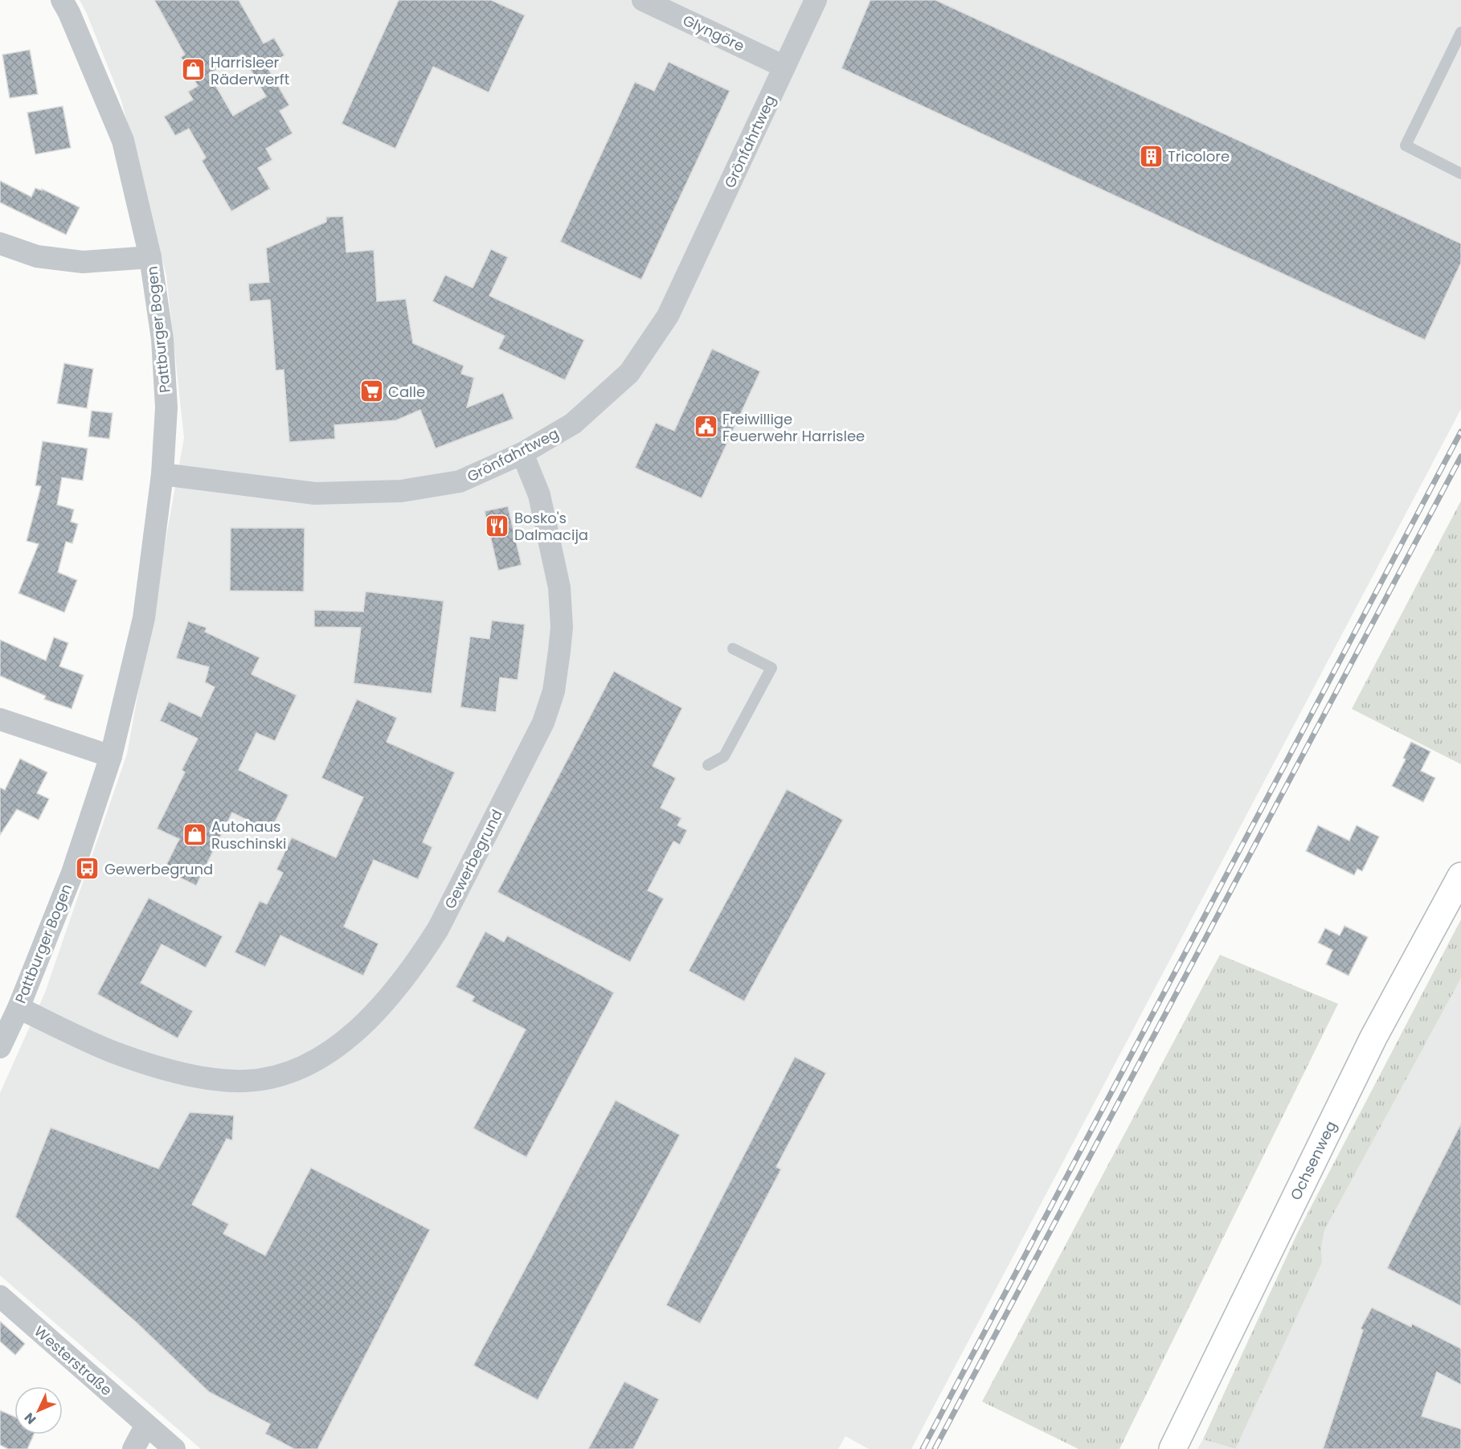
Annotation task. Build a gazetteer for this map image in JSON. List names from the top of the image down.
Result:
{
  "streets": {
    "main road": ["Ochsenweg"],
    "street": [
      "Glyngöre",
      "Grönfahrtweg",
      "Pattburger Bogen",
      "Gewerbegrund",
      "Westerstraße"
    ]
  },
  "crossings": [
    ["Glyngöre", "Grönfahrtweg"],
    ["Grönfahrtweg", "Pattburger Bogen"],
    ["Grönfahrtweg", "Gewerbegrund"],
    ["Pattburger Bogen", "Gewerbegrund"]
  ],
  "places": {
    "shop": ["Harrisleer Räderwerft", "Autohaus Ruschinski"],
    "building": ["Tricolore"],
    "supermarket": ["Calle"],
    "public building": ["Freiwillige Feuerwehr Harrislee"],
    "restaurant": ["Bosko's Dalmacija"],
    "bus stop": ["Gewerbegrund"]
  },
  "north": "bottom left"
}
